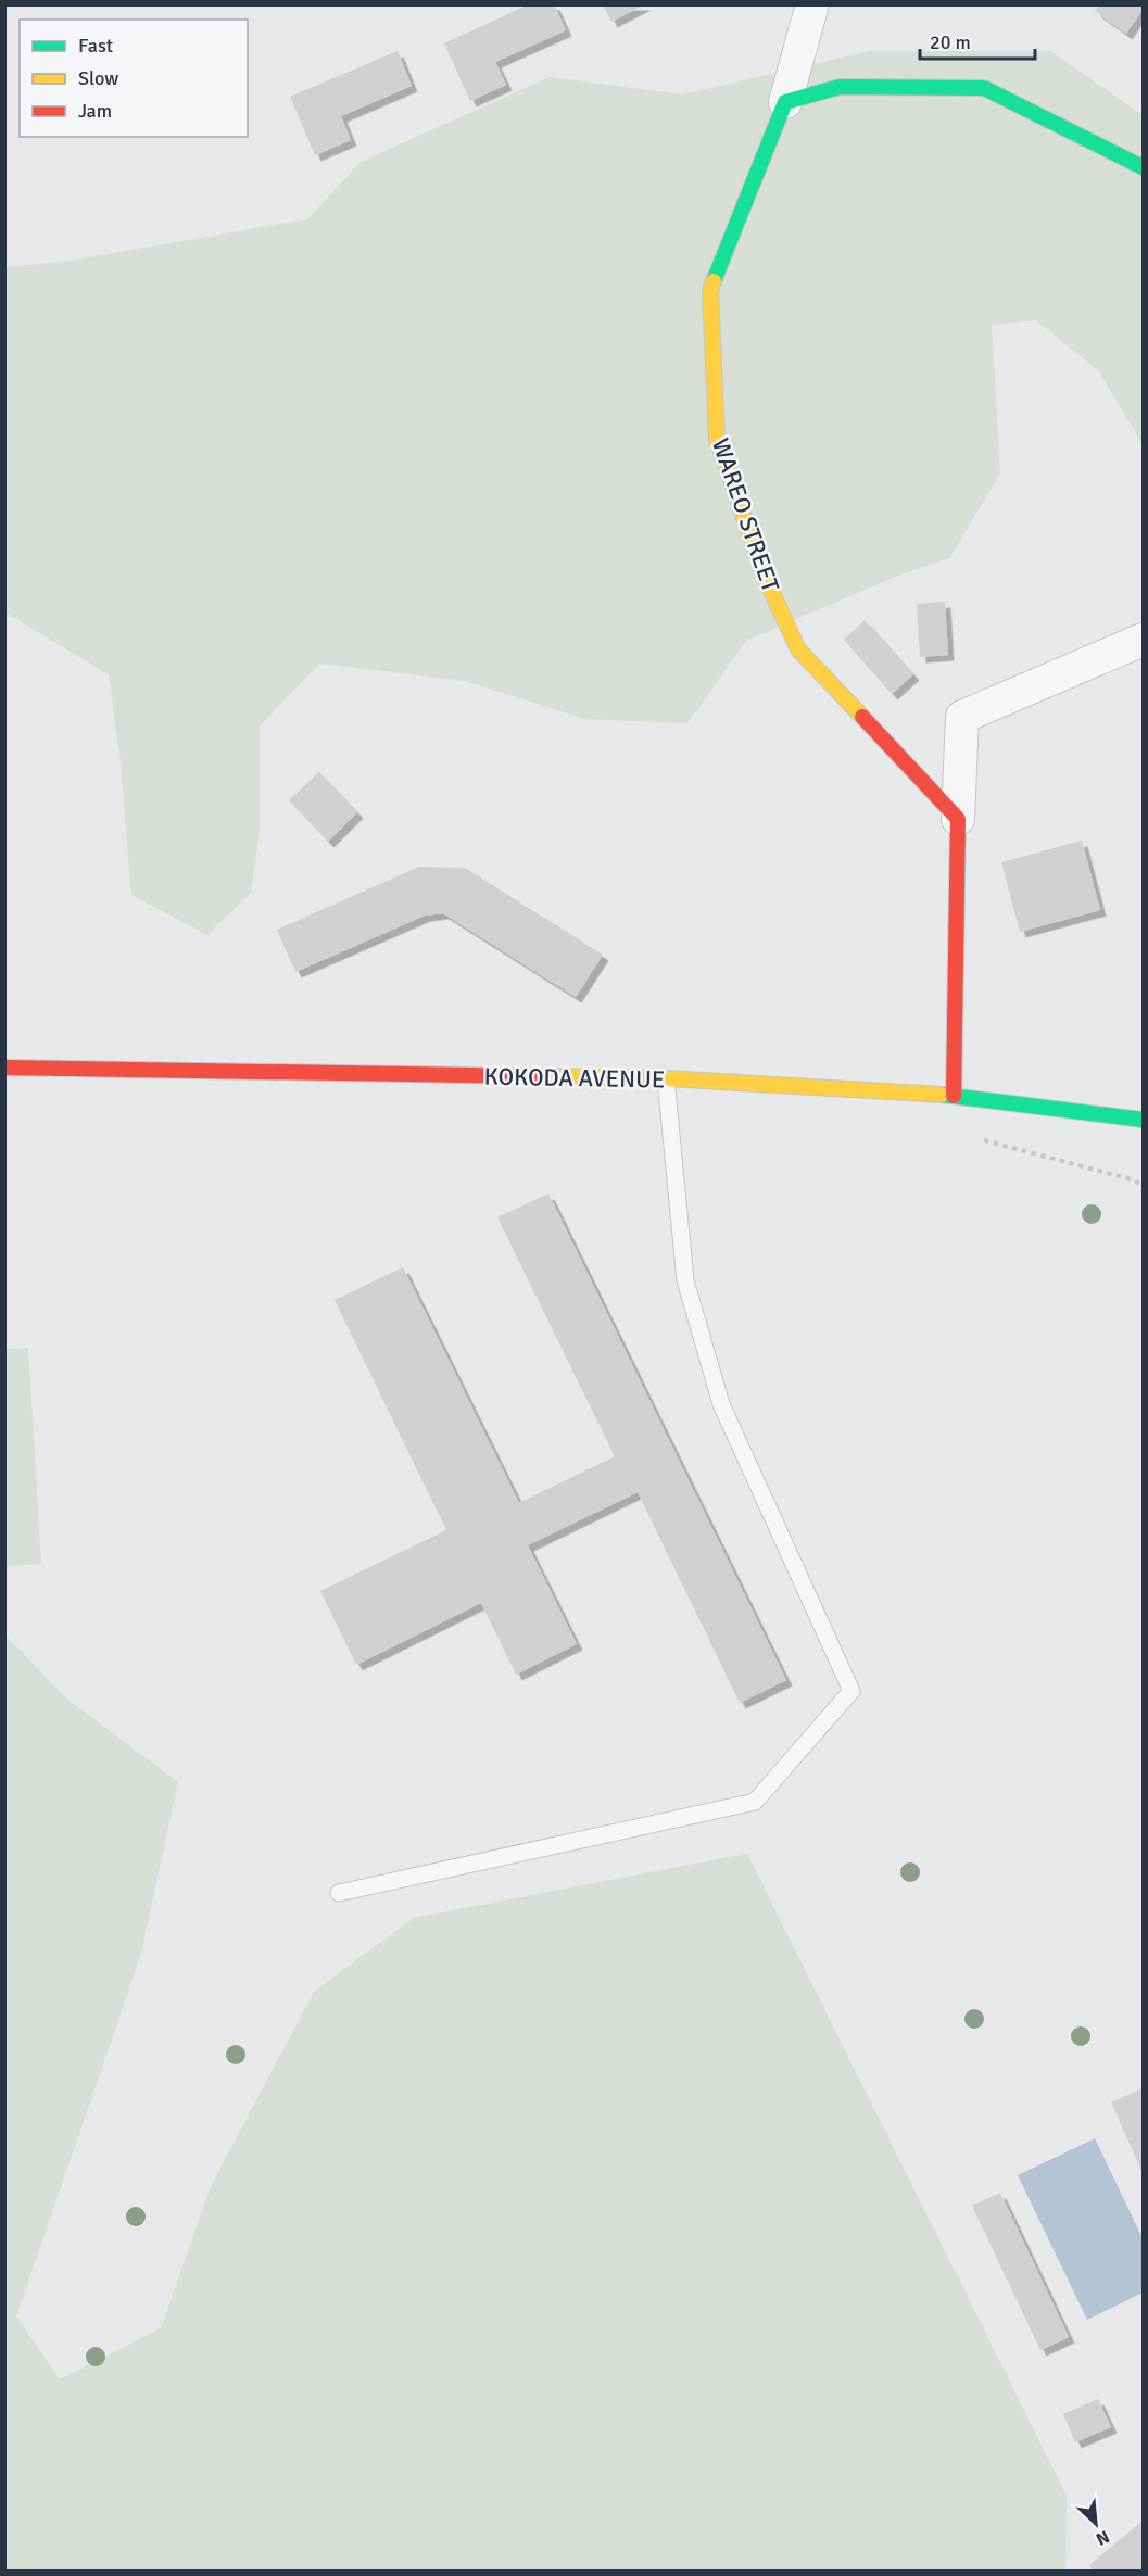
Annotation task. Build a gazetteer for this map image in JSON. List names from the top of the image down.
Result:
{
  "streets": {
    "street": ["WAREO STREET", "KOKODA AVENUE"]
  },
  "legend": ["Fast", "Slow", "Jam"],
  "scale_bar": "20 m",
  "north": "bottom right"
}
